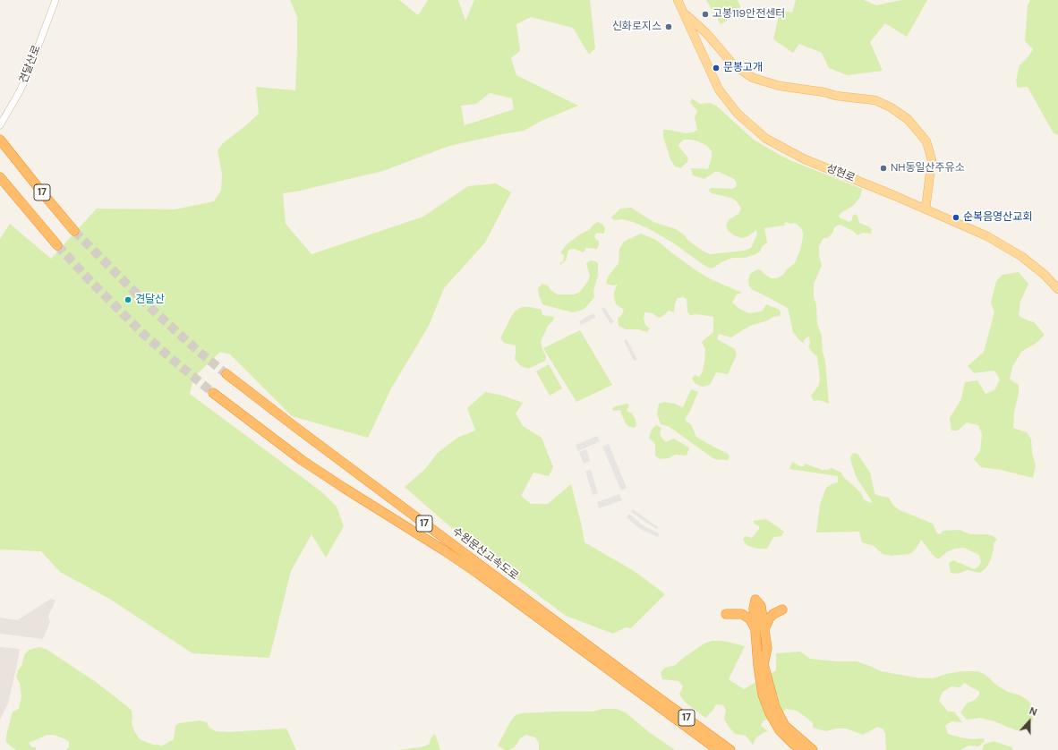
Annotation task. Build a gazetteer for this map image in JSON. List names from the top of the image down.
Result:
{
  "streets": {
    "highway": ["17", "수원문산고속도로"],
    "main road": ["성현로"],
    "street": ["견달산로"]
  },
  "places": [
    "고봉119안전센터",
    "신화로지스",
    "문봉고개",
    "NH동일산주유소",
    "순복음영산교회",
    "견달산"
  ],
  "north": "top"
}
